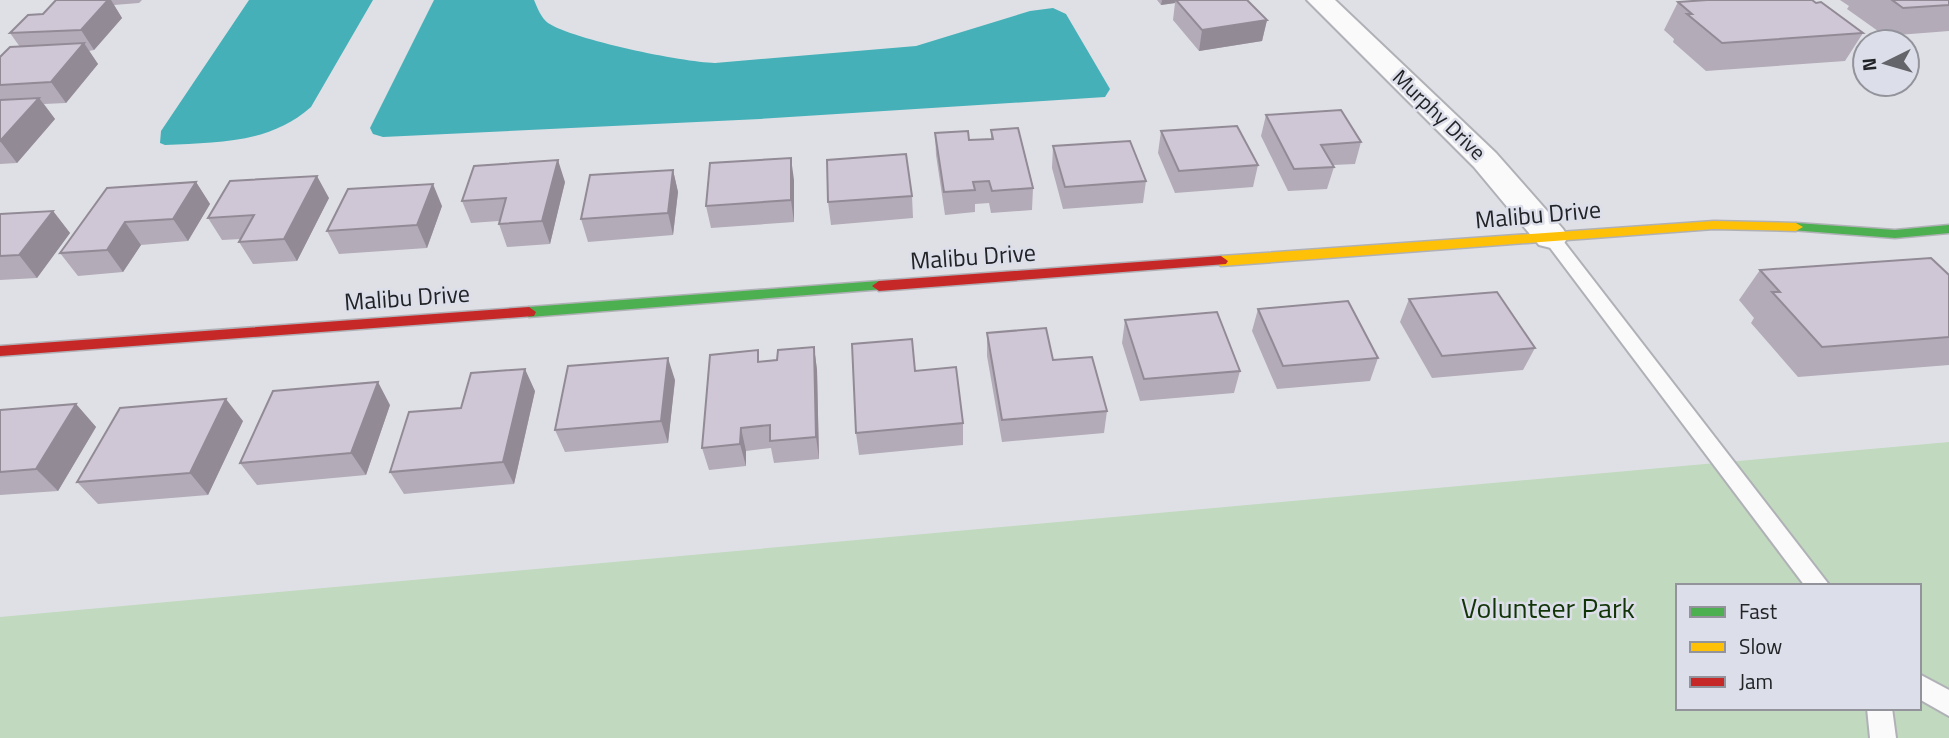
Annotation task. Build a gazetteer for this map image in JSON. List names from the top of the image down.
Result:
{
  "streets": {
    "street": ["Murphy Drive", "Malibu Drive"]
  },
  "crossings": [
    ["Murphy Drive", "Malibu Drive"]
  ],
  "parks": ["Volunteer Park"],
  "legend": ["Fast", "Slow", "Jam"],
  "north": "left"
}
